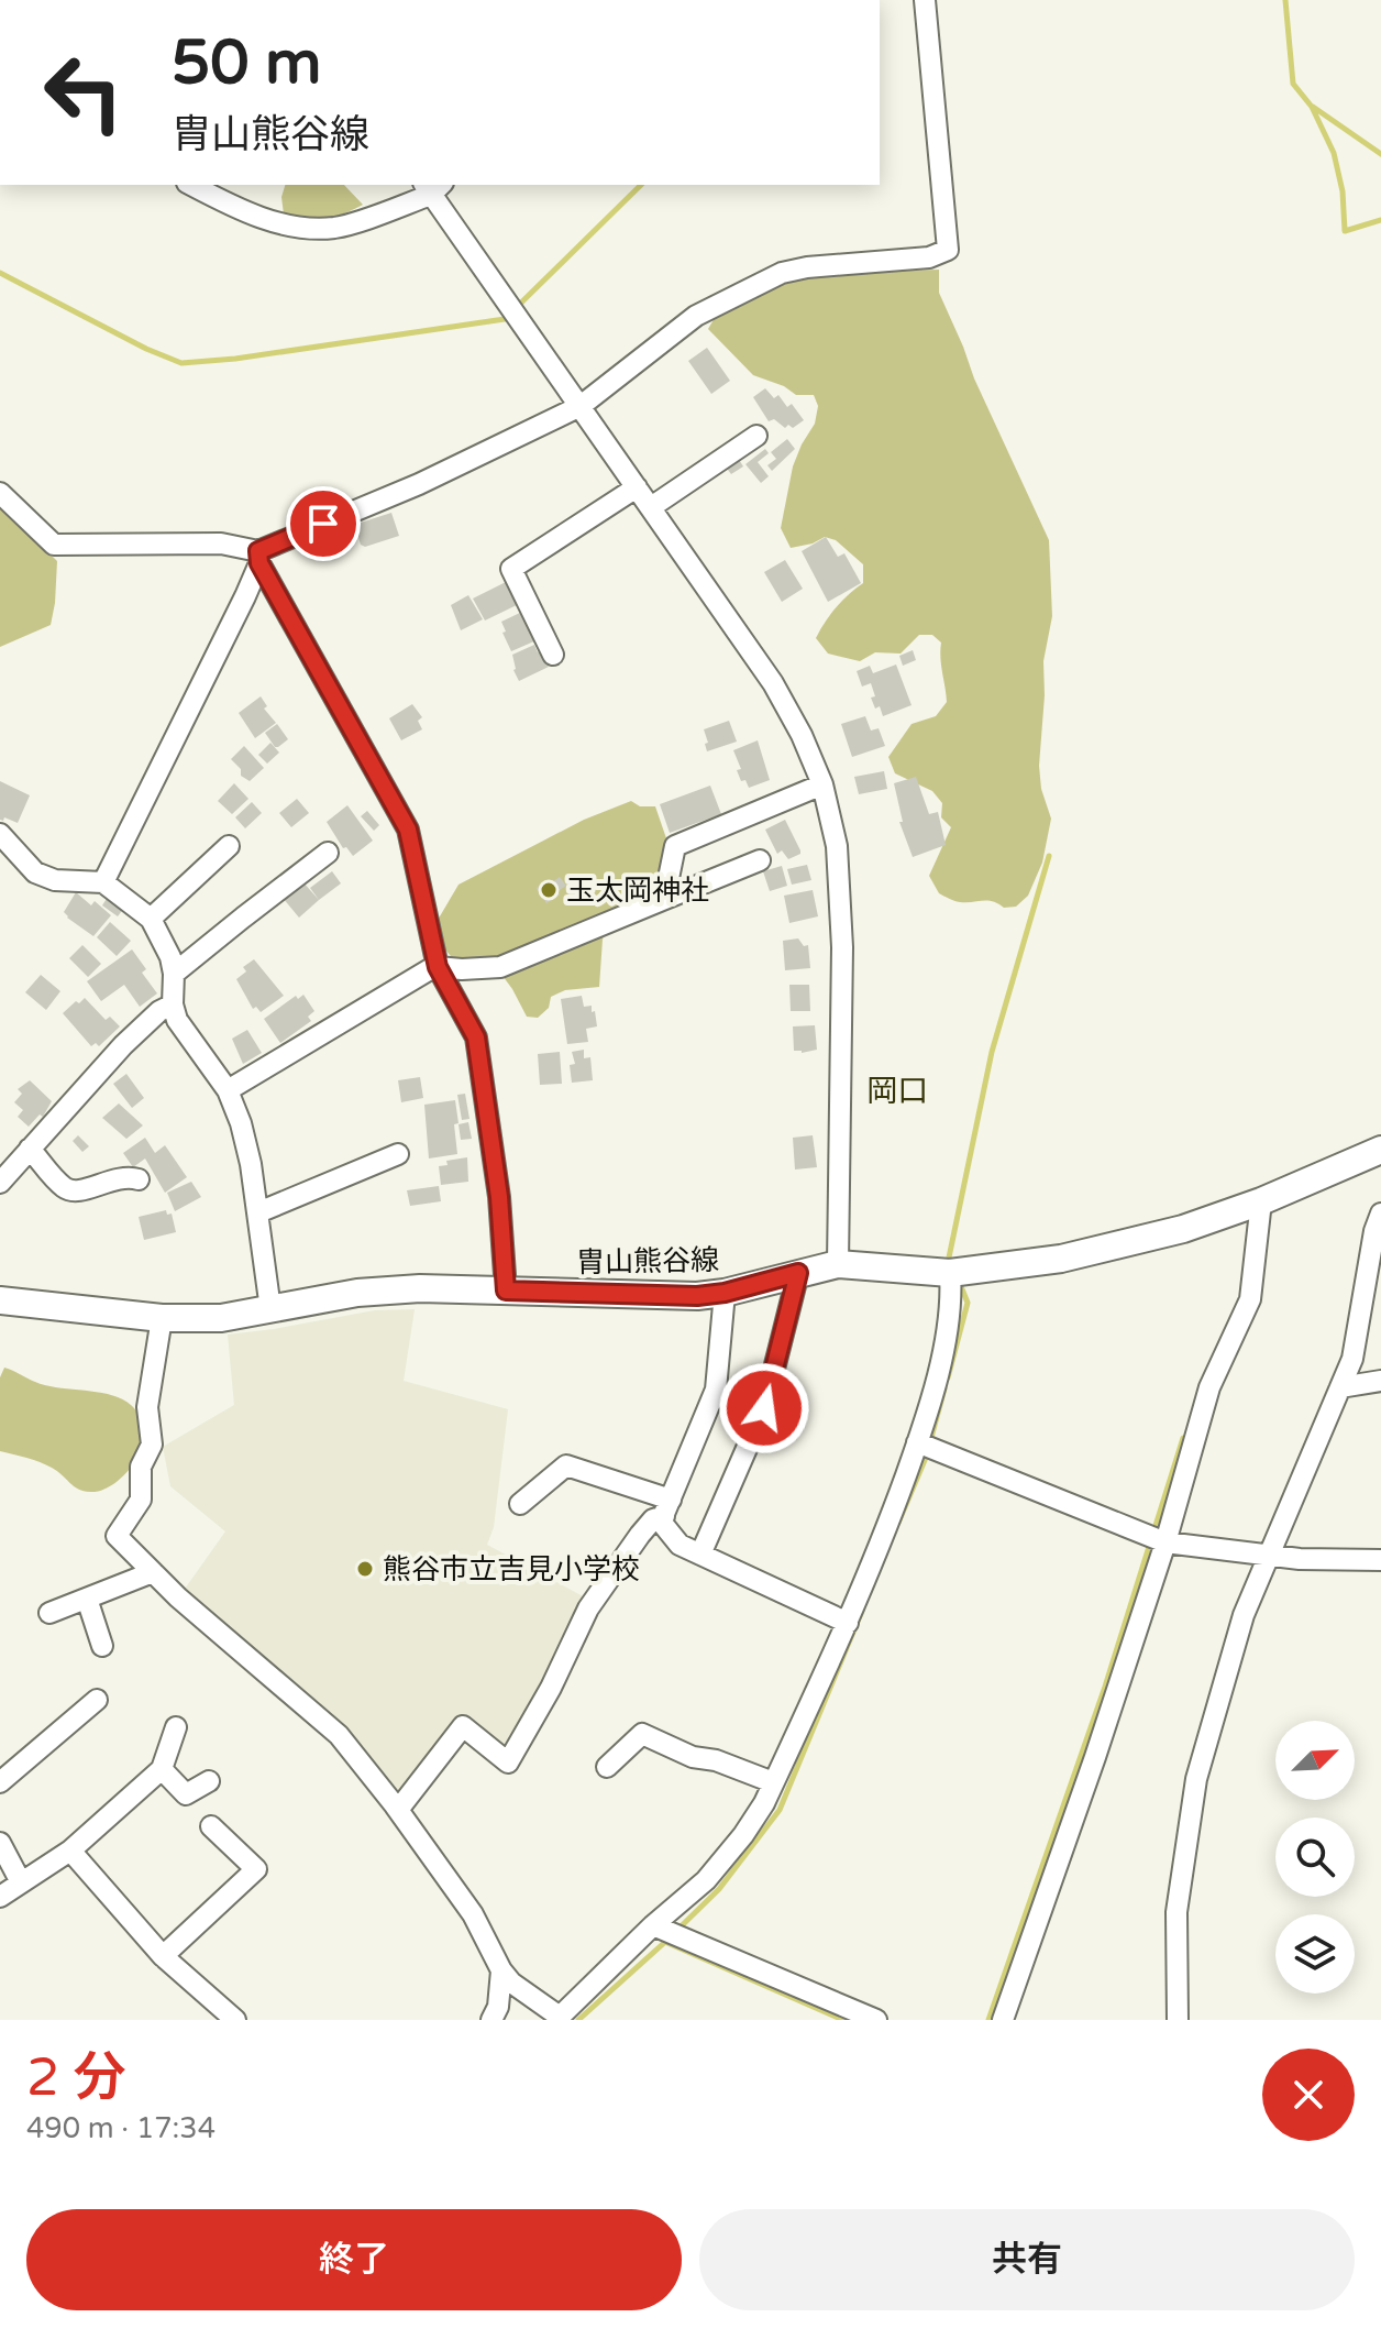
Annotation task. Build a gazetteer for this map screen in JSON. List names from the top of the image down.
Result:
{
  "streets": {
    "main road": ["胄山熊谷線"]
  },
  "districts": ["岡口"],
  "places": ["玉太岡神社", "熊谷市立吉見小学校"],
  "north": "top right",
  "page": {
    "turn": ["50 m", "胄山熊谷線"],
    "heading": ["2 分", "490 m · 17:34"],
    "buttons": ["終了", "共有"]
  }
}
